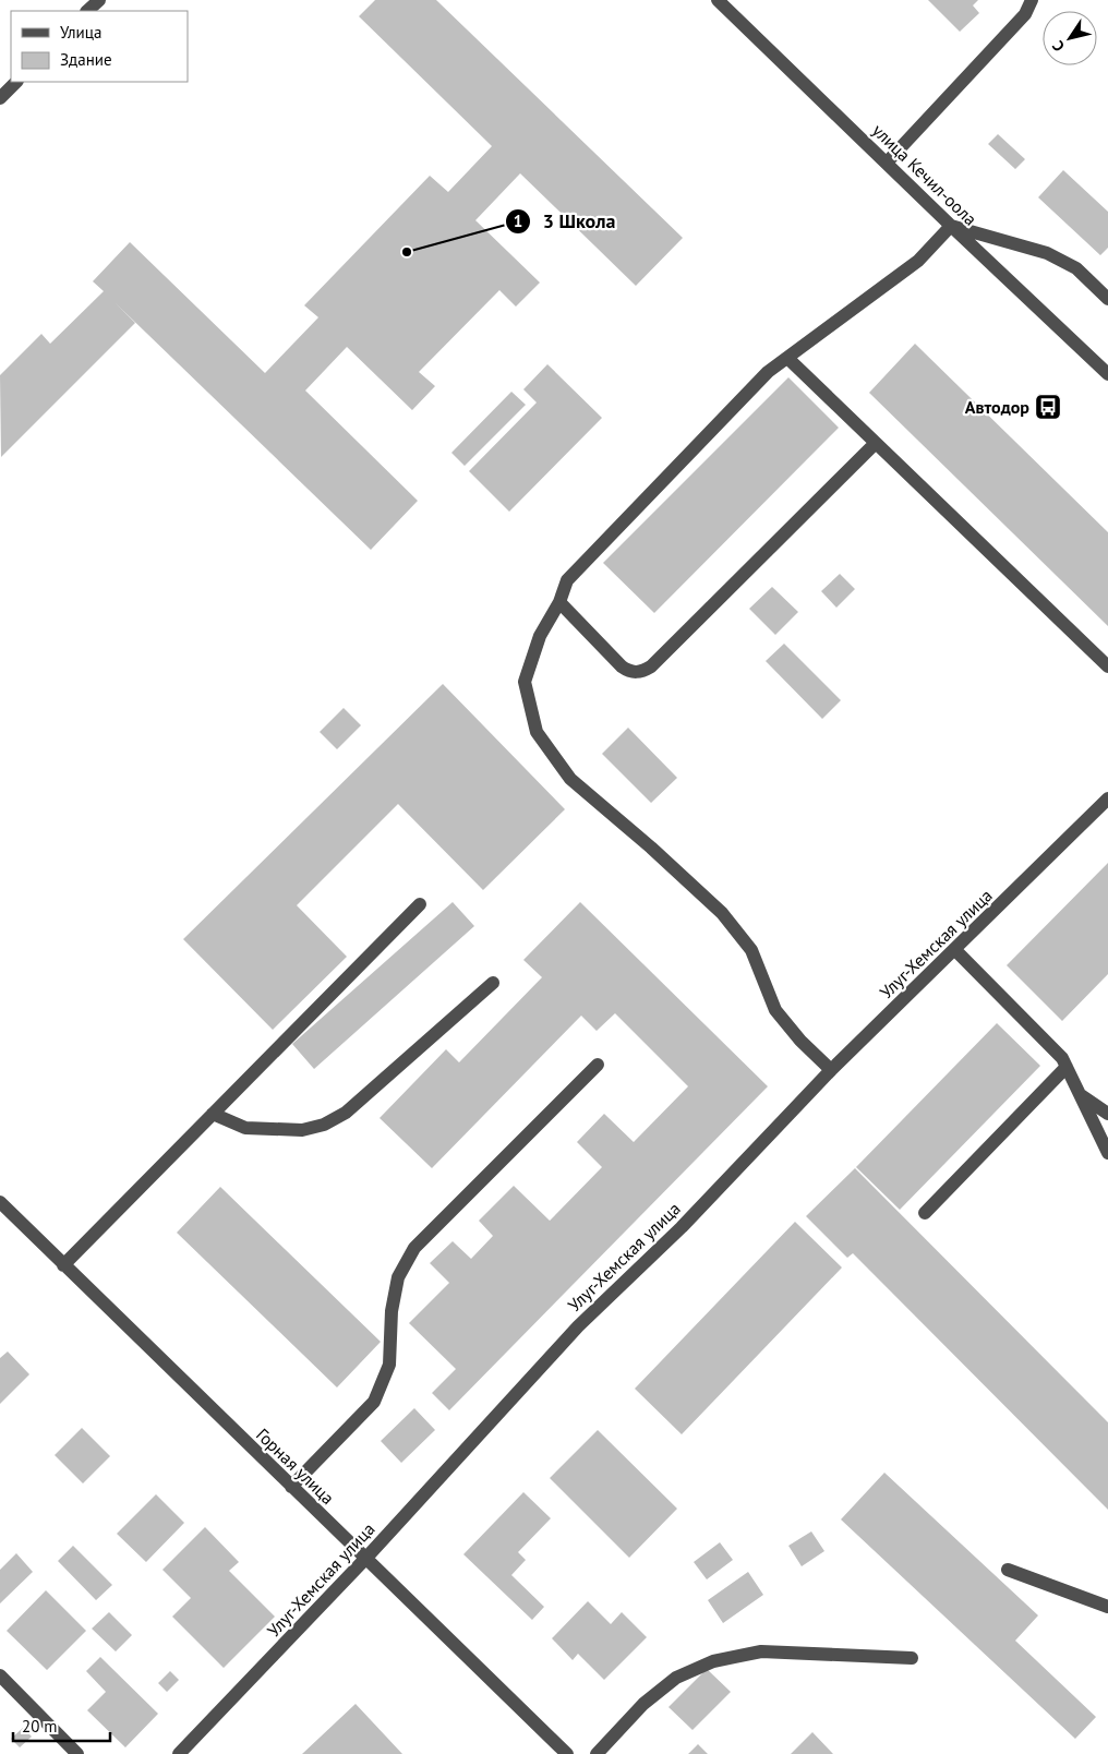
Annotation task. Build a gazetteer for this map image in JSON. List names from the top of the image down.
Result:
{
  "streets": {
    "street": ["улица Кечил-оола", "Улуг-Хемская улица", "Горная улица"]
  },
  "crossings": [
    ["Улуг-Хемская улица", "Горная улица"]
  ],
  "places": {
    "other": ["3 Школа"],
    "bus stop": ["Автодор"]
  },
  "legend": ["Улица", "Здание"],
  "scale_bar": "20 m",
  "north": "bottom left"
}
